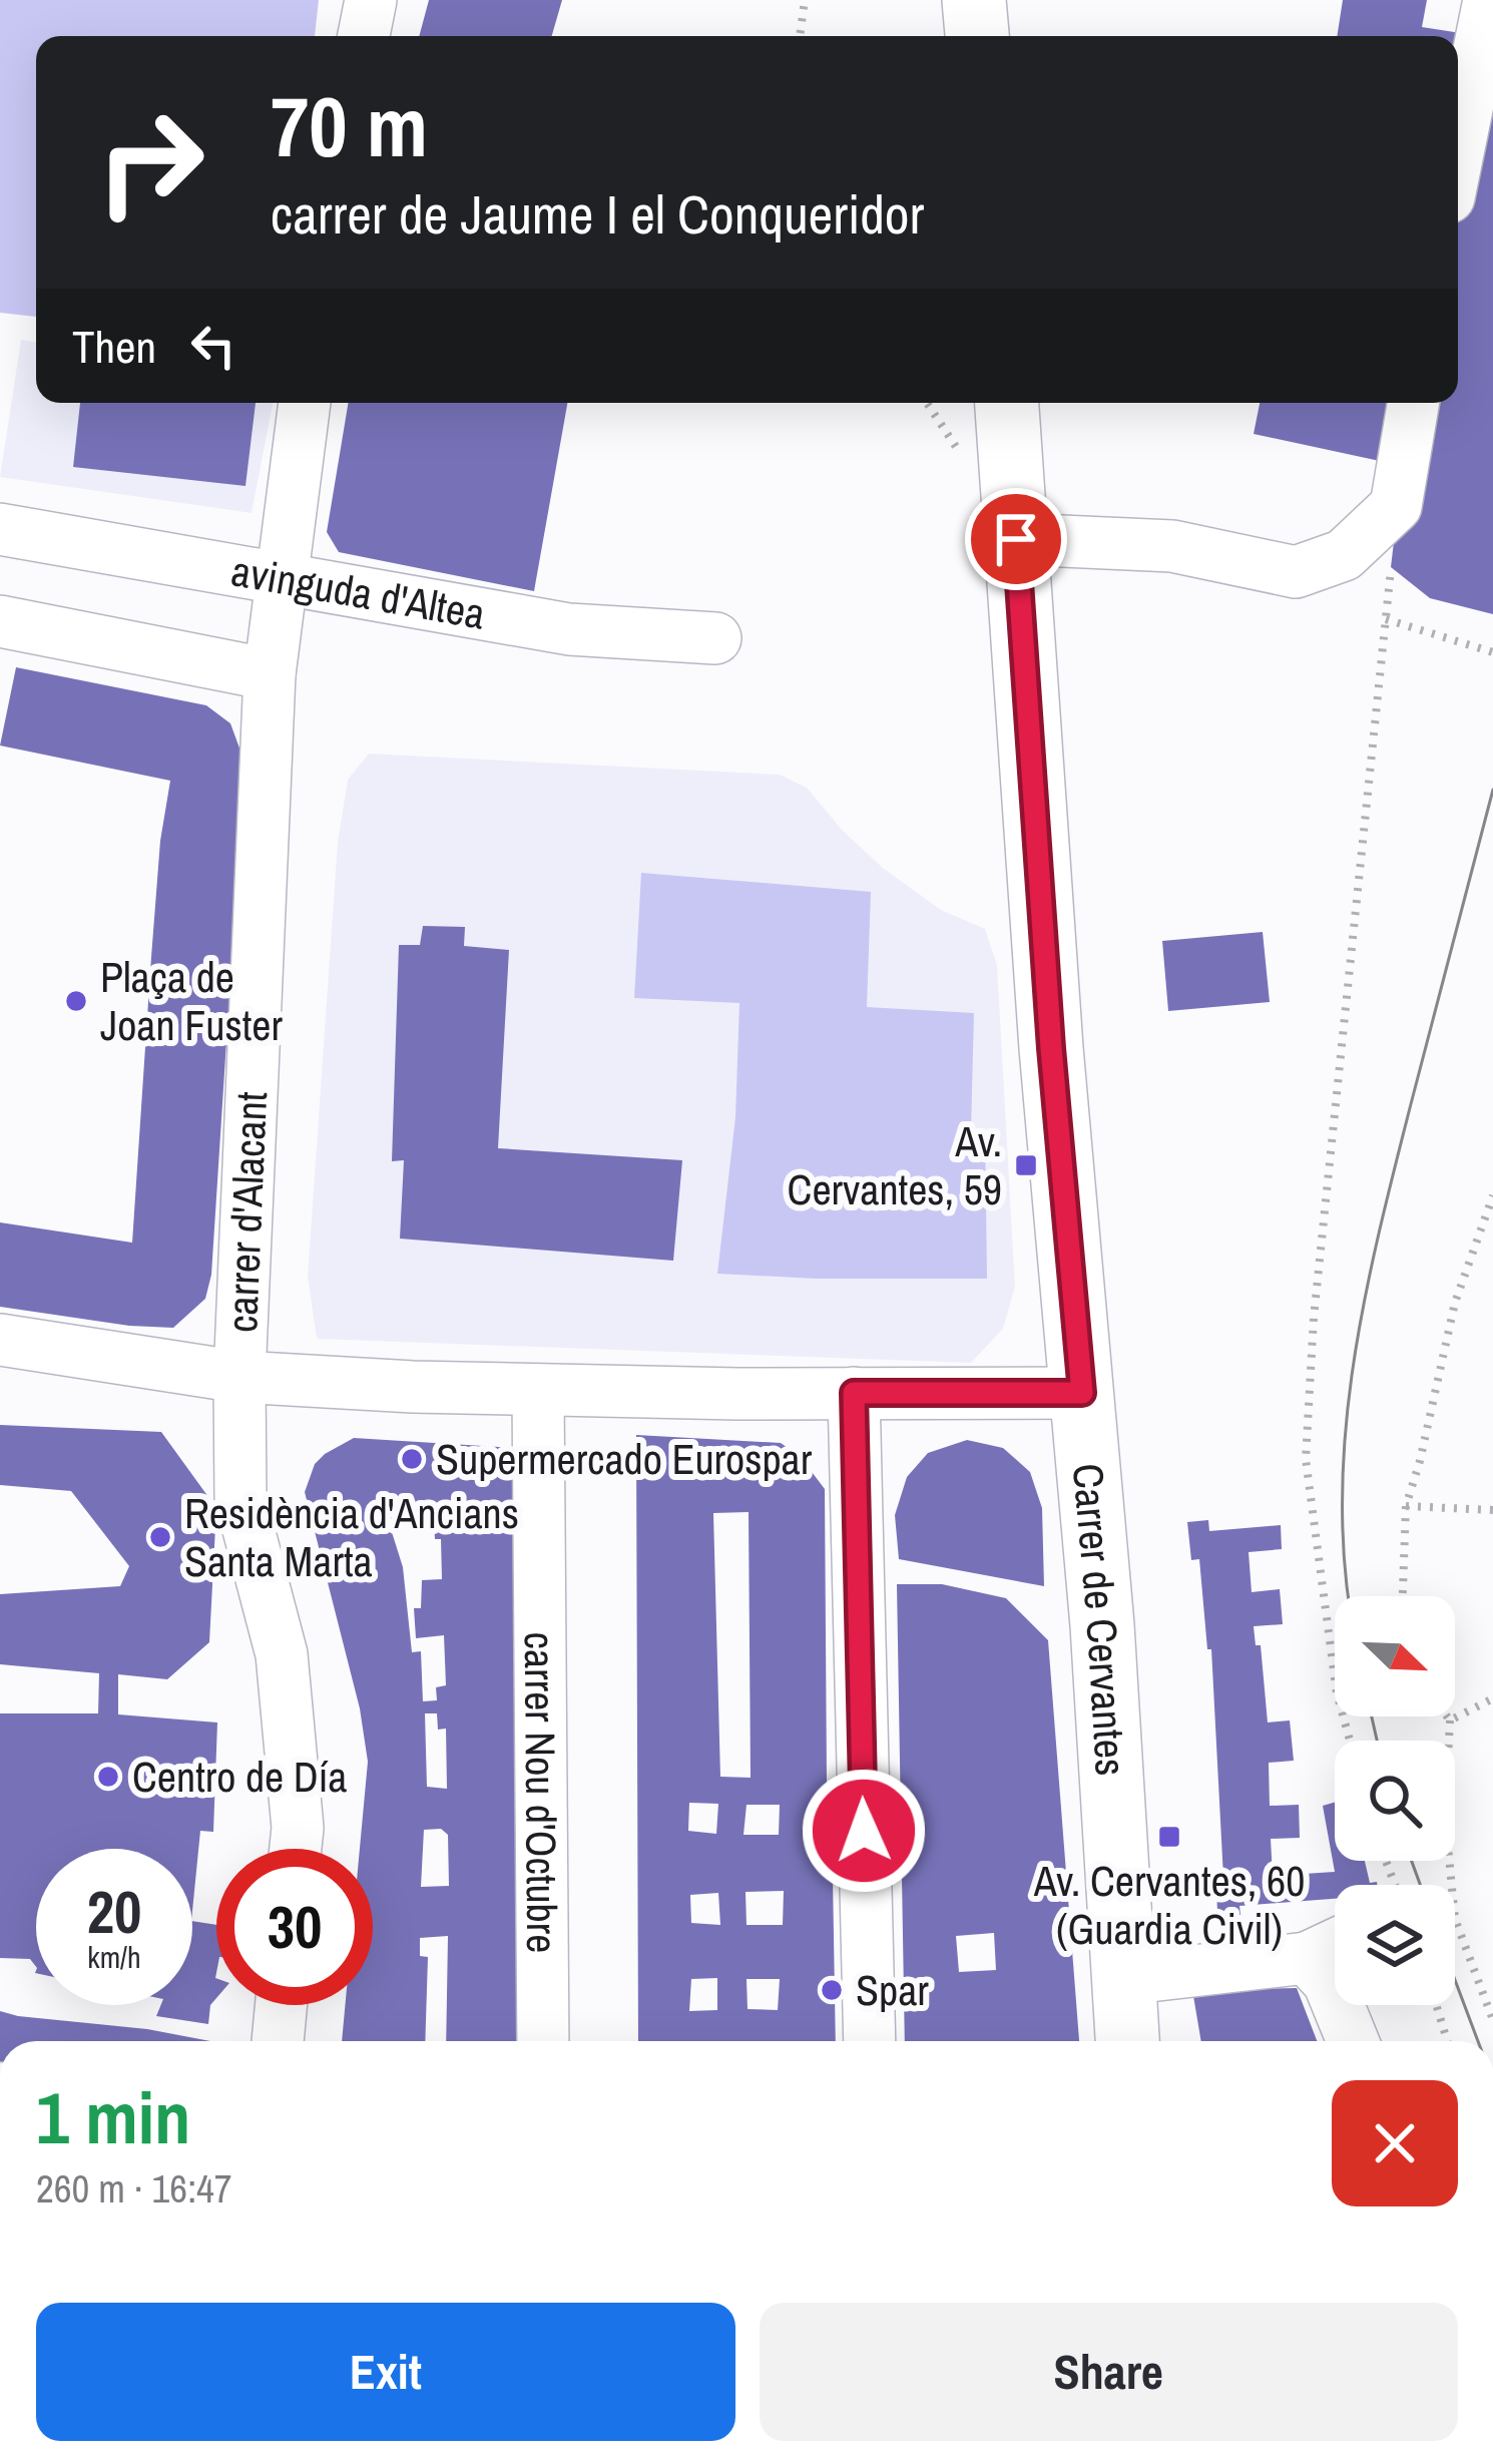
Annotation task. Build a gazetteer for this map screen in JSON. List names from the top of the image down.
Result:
{
  "streets": {
    "main road": ["Carrer de Cervantes"],
    "street": ["avinguda d'Altea", "carrer d'Alacant", "carrer Nou d'Octubre"]
  },
  "crossings": [
    ["avinguda d'Altea", "carrer d'Alacant"]
  ],
  "places": {
    "other": [
      "Plaça de Joan Fuster",
      "Supermercado Eurospar",
      "Residència d'Ancians Santa Marta",
      "Centro de Día",
      "Spar"
    ],
    "transit": ["Av. Cervantes, 59", "Av. Cervantes, 60 (Guardia Civil)"]
  },
  "north": "bottom right",
  "page": {
    "turn": ["70 m", "carrer de Jaume I el Conqueridor"],
    "then": "Then",
    "speed": "20 km/h",
    "limit": "30",
    "heading": ["1 min", "260 m · 16:47"],
    "buttons": ["Exit", "Share"]
  }
}
